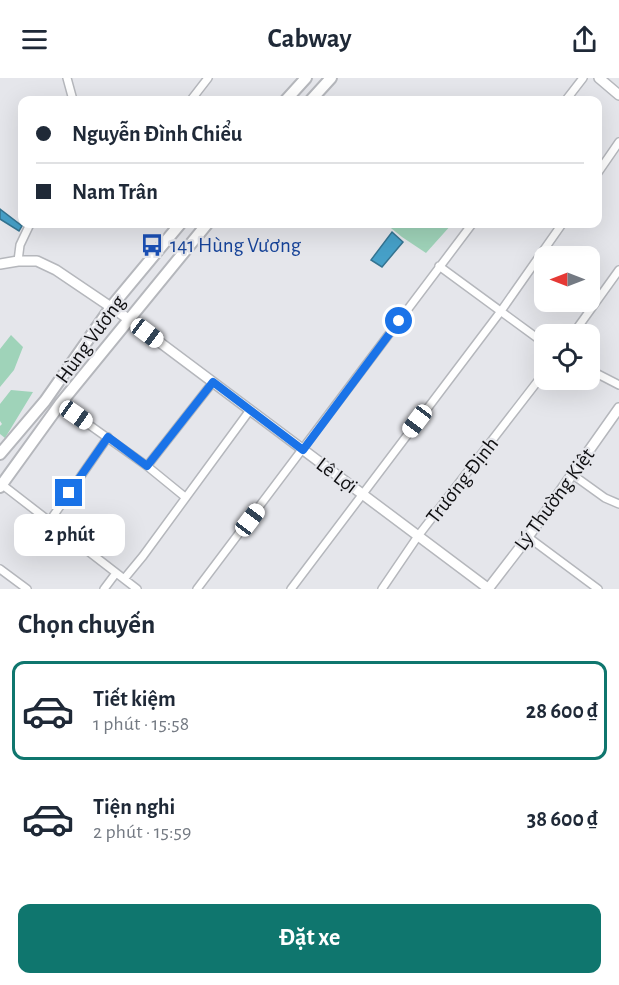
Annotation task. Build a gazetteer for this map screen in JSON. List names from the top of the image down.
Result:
{
  "streets": {
    "main road": ["Hùng Vương"],
    "street": ["Lê Lợi", "Trương Định", "Lý Thường Kiệt"]
  },
  "crossings": [
    ["Hùng Vương", "Lê Lợi"],
    ["Lê Lợi", "Trương Định"],
    ["Lê Lợi", "Lý Thường Kiệt"]
  ],
  "places": {
    "bus stop": ["141 Hùng Vương"]
  },
  "north": "left",
  "page": {
    "header": "Cabway",
    "banner": ["Nguyễn Đình Chiểu", "Nam Trân"],
    "bubble": "2 phút",
    "heading": "Chọn chuyến",
    "list": [
      {
        "name": "Tiết kiệm",
        "note": "1 phút · 15:58",
        "value": "28 600 ₫"
      },
      {
        "name": "Tiện nghi",
        "note": "2 phút · 15:59",
        "value": "38 600 ₫"
      }
    ],
    "buttons": "Đặt xe"
  }
}
